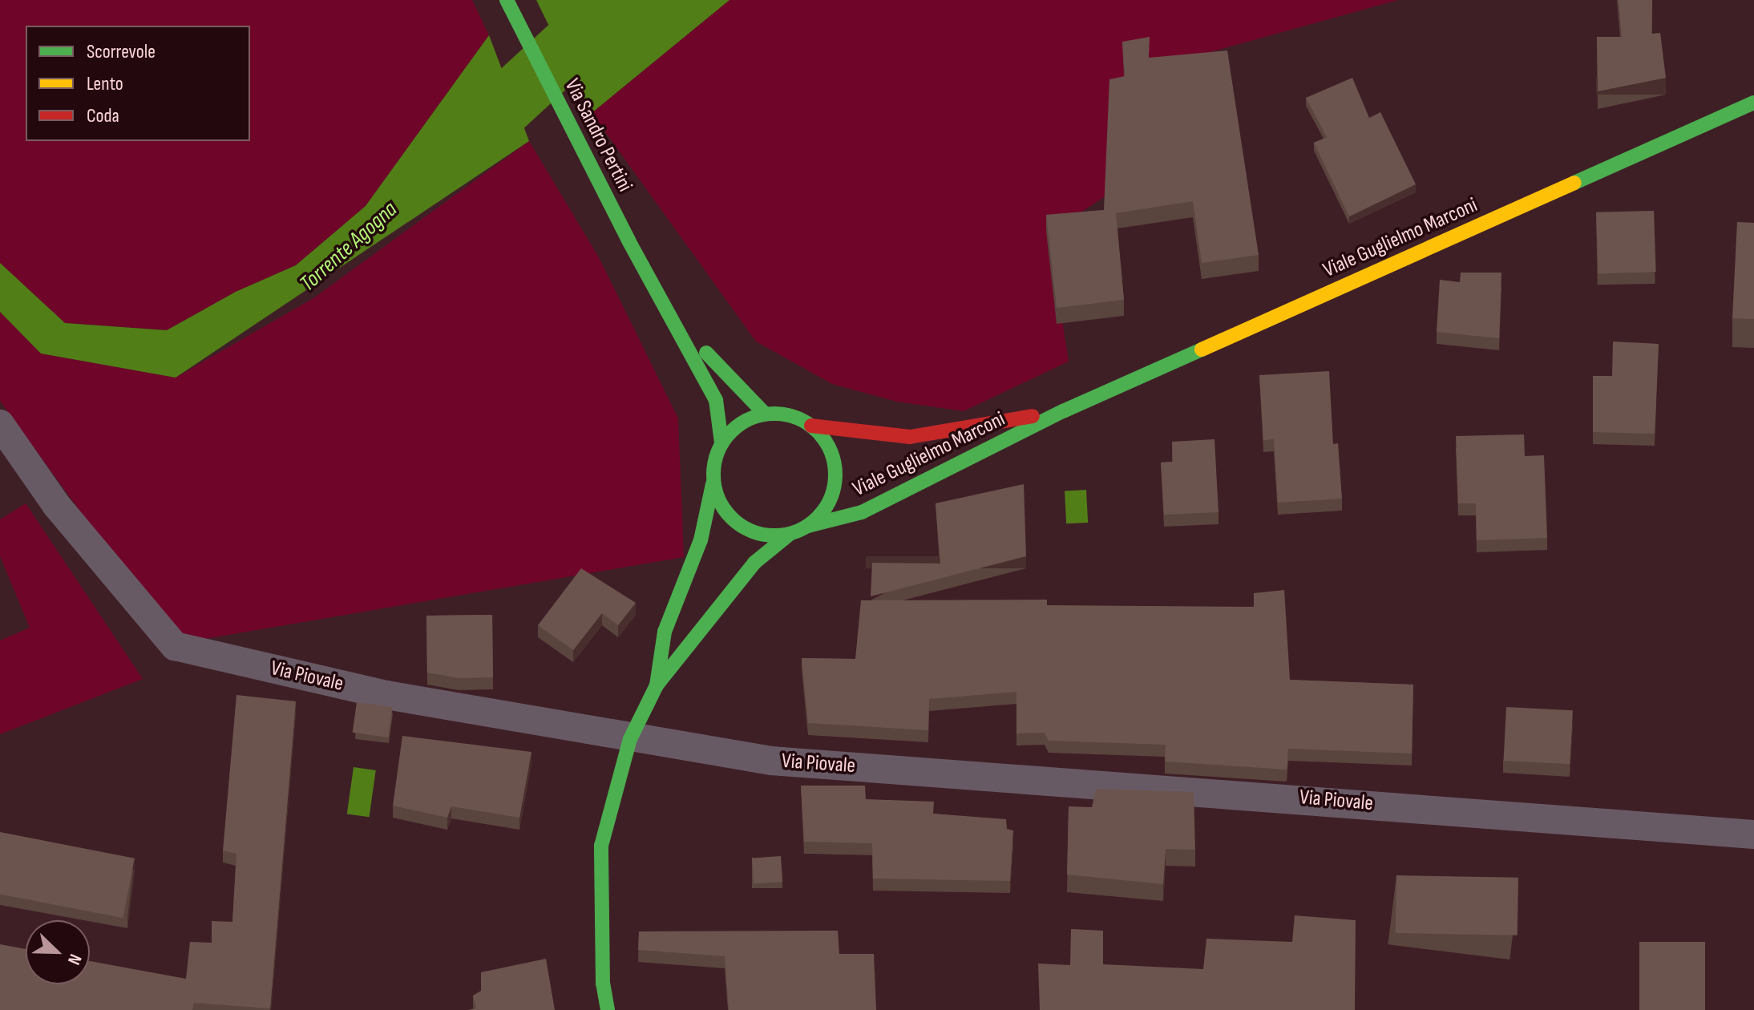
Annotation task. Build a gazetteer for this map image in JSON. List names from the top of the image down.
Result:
{
  "streets": {
    "main road": ["Via Sandro Pertini", "Viale Guglielmo Marconi"],
    "street": ["Via Piovale"]
  },
  "crossings": [
    ["Via Sandro Pertini", "Viale Guglielmo Marconi"]
  ],
  "water": ["Torrente Agogna"],
  "legend": ["Scorrevole", "Lento", "Coda"],
  "north": "bottom right"
}
